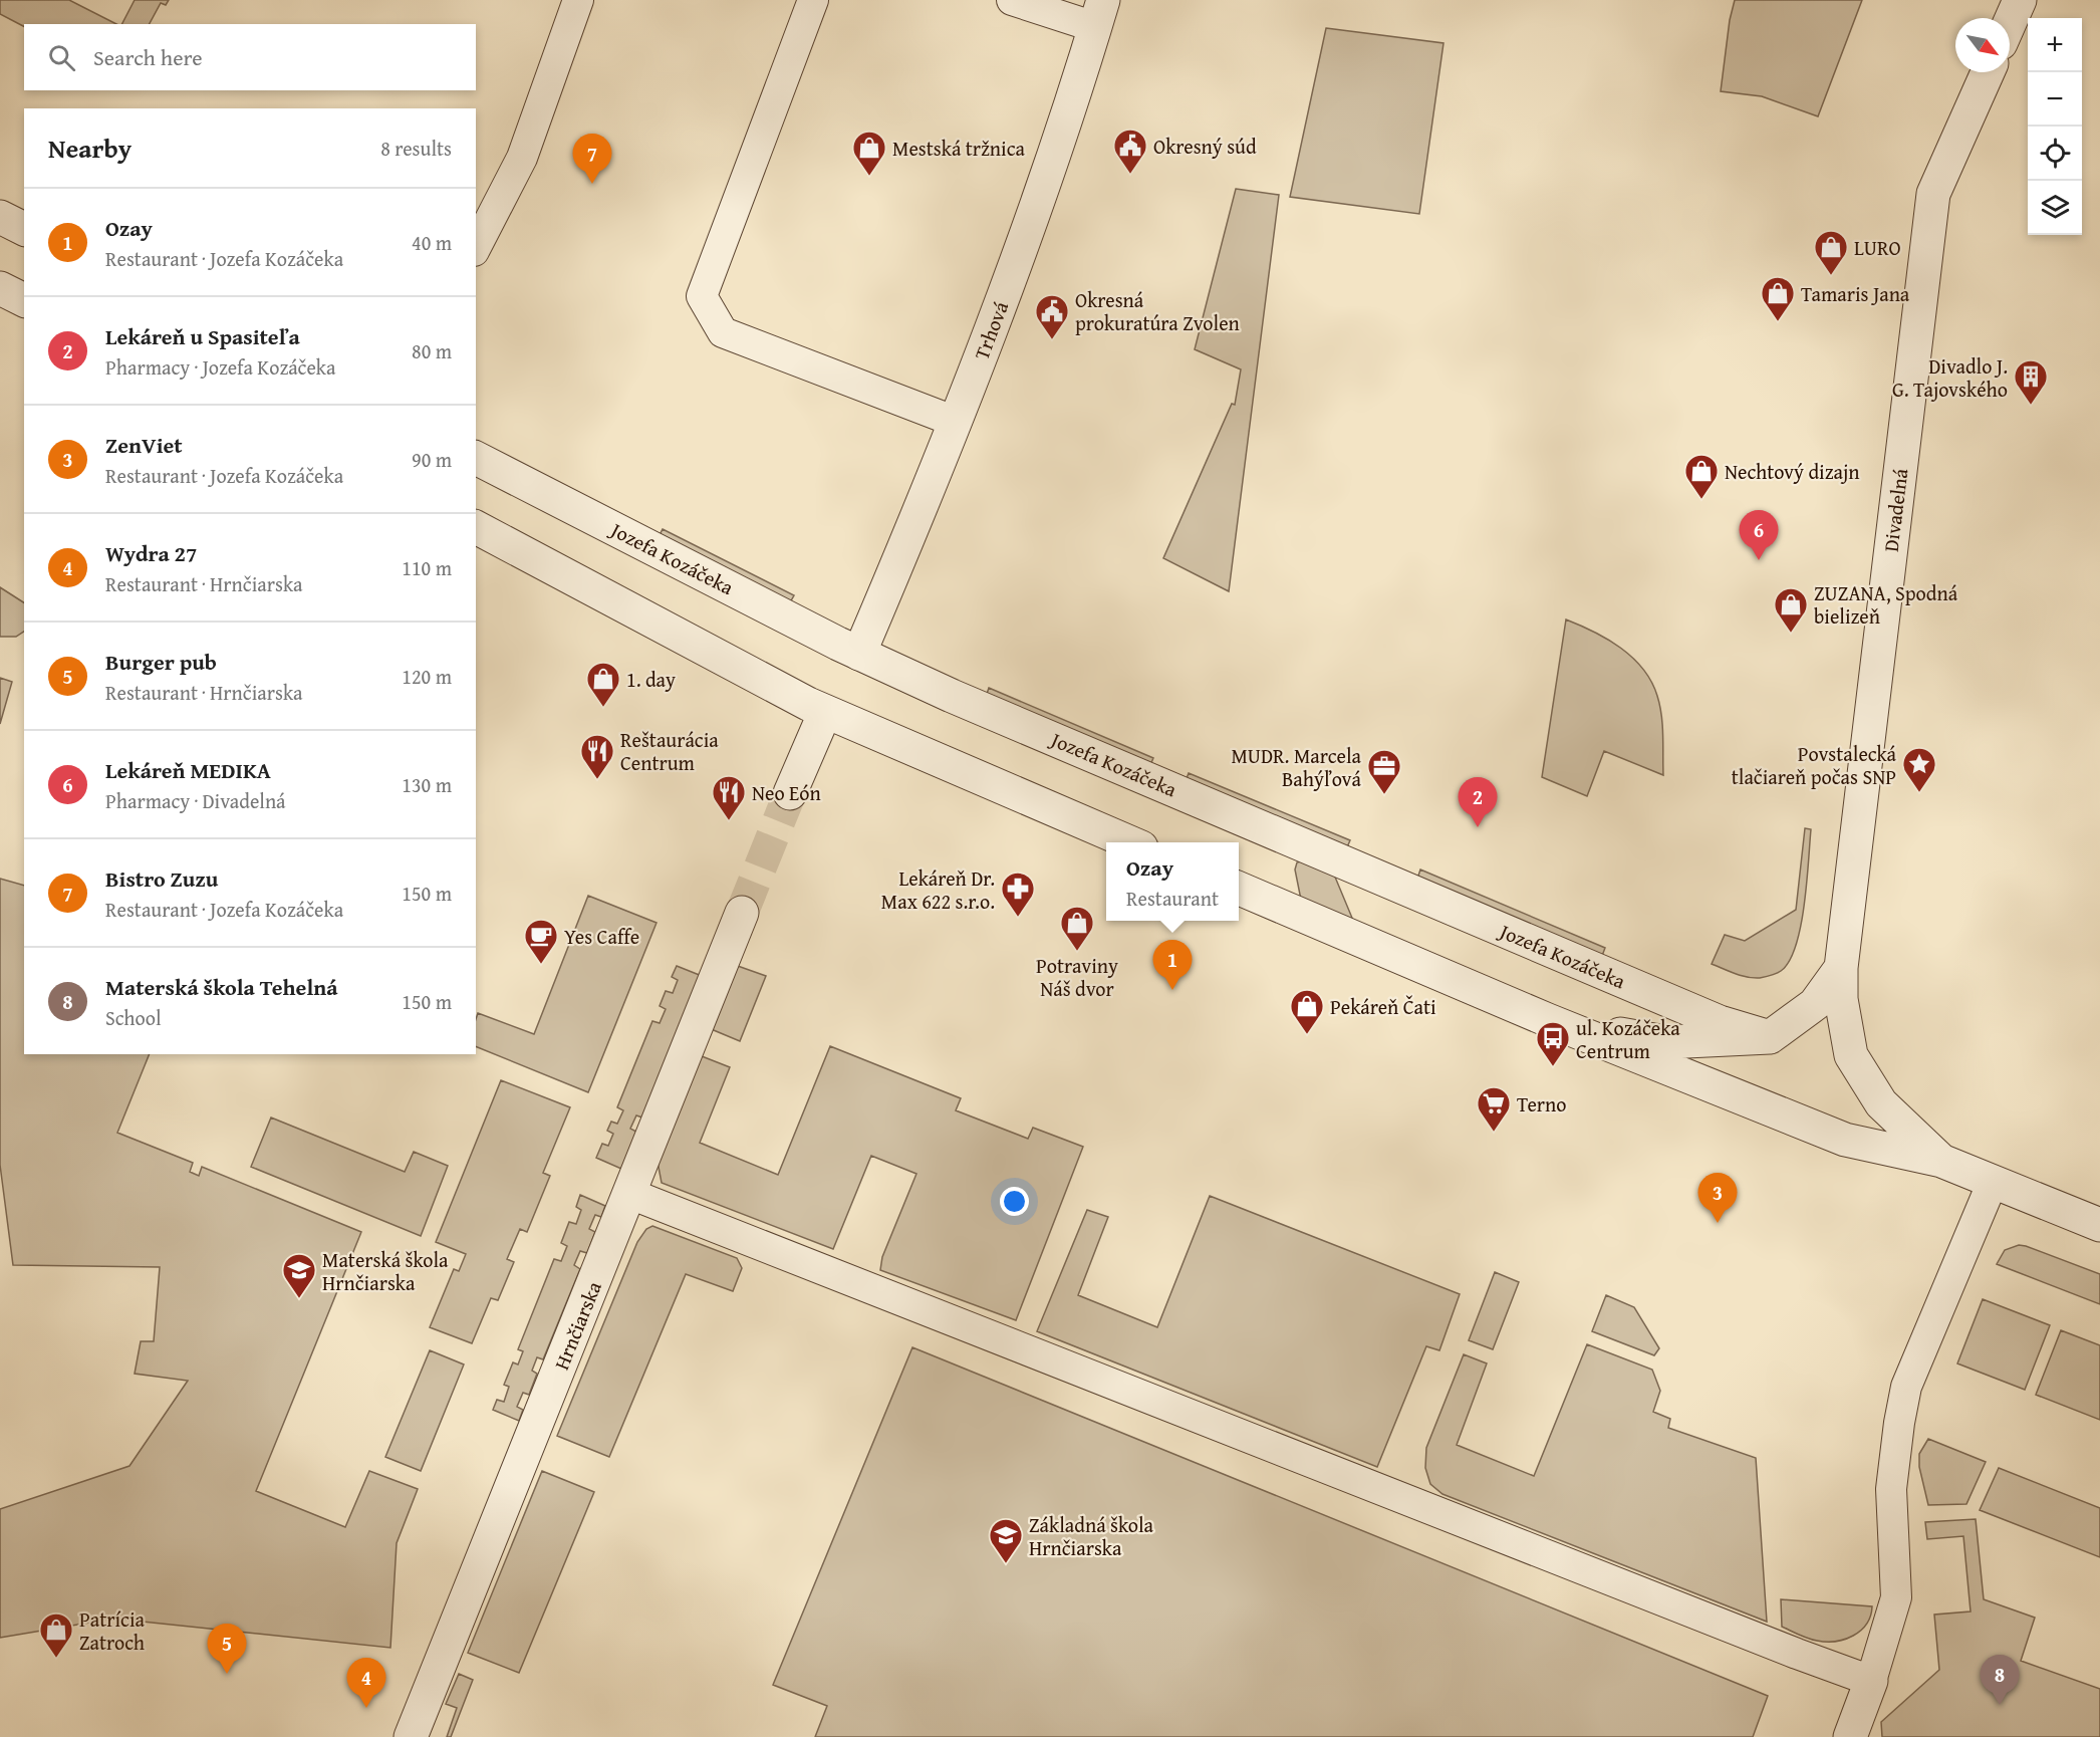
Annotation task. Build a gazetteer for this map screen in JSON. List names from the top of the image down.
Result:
{
  "streets": {
    "street": [
      "Trhová",
      "Divadelná",
      "Jozefa Kozáčeka",
      "Hrnčiarska"
    ]
  },
  "crossings": [
    ["Trhová", "Jozefa Kozáčeka"]
  ],
  "places": {
    "public building": ["Okresný súd", "Okresná prokuratúra Zvolen"],
    "shop": [
      "Mestská tržnica",
      "LURO",
      "Tamaris Jana",
      "Nechtový dizajn",
      "ZUZANA, Spodná bielizeň",
      "1. day",
      "Potraviny Náš dvor",
      "Pekáreň Čati",
      "Patrícia Zatroch"
    ],
    "building": ["Divadlo J. G. Tajovského"],
    "restaurant": ["Reštaurácia Centrum", "Neo Eón"],
    "place": ["Povstalecká tlačiareň počas SNP"],
    "office": ["MUDR. Marcela Bahýľová"],
    "pharmacy": ["Lekáreň Dr. Max 622 s.r.o."],
    "cafe": ["Yes Caffe"],
    "bus stop": ["ul. Kozáčeka Centrum"],
    "supermarket": ["Terno"],
    "school or university": ["Materská škola Hrnčiarska", "Základná škola Hrnčiarska"]
  },
  "north": "bottom right",
  "page": {
    "map_buttons": ["+", "−"],
    "search": "Search here",
    "heading": ["Nearby", "8 results"],
    "pins": [
      "7",
      "6",
      "2",
      "1",
      "3",
      "5",
      "8",
      "4"
    ],
    "list": [
      {
        "mark": "1",
        "name": "Ozay",
        "note": "Restaurant · Jozefa Kozáčeka",
        "value": "40 m"
      },
      {
        "mark": "2",
        "name": "Lekáreň u Spasiteľa",
        "note": "Pharmacy · Jozefa Kozáčeka",
        "value": "80 m"
      },
      {
        "mark": "3",
        "name": "ZenViet",
        "note": "Restaurant · Jozefa Kozáčeka",
        "value": "90 m"
      },
      {
        "mark": "4",
        "name": "Wydra 27",
        "note": "Restaurant · Hrnčiarska",
        "value": "110 m"
      },
      {
        "mark": "5",
        "name": "Burger pub",
        "note": "Restaurant · Hrnčiarska",
        "value": "120 m"
      },
      {
        "mark": "6",
        "name": "Lekáreň MEDIKA",
        "note": "Pharmacy · Divadelná",
        "value": "130 m"
      },
      {
        "mark": "7",
        "name": "Bistro Zuzu",
        "note": "Restaurant · Jozefa Kozáčeka",
        "value": "150 m"
      },
      {
        "mark": "8",
        "name": "Materská škola Tehelná",
        "note": "School",
        "value": "150 m"
      }
    ],
    "popup": ["Ozay", "Restaurant"]
  }
}
